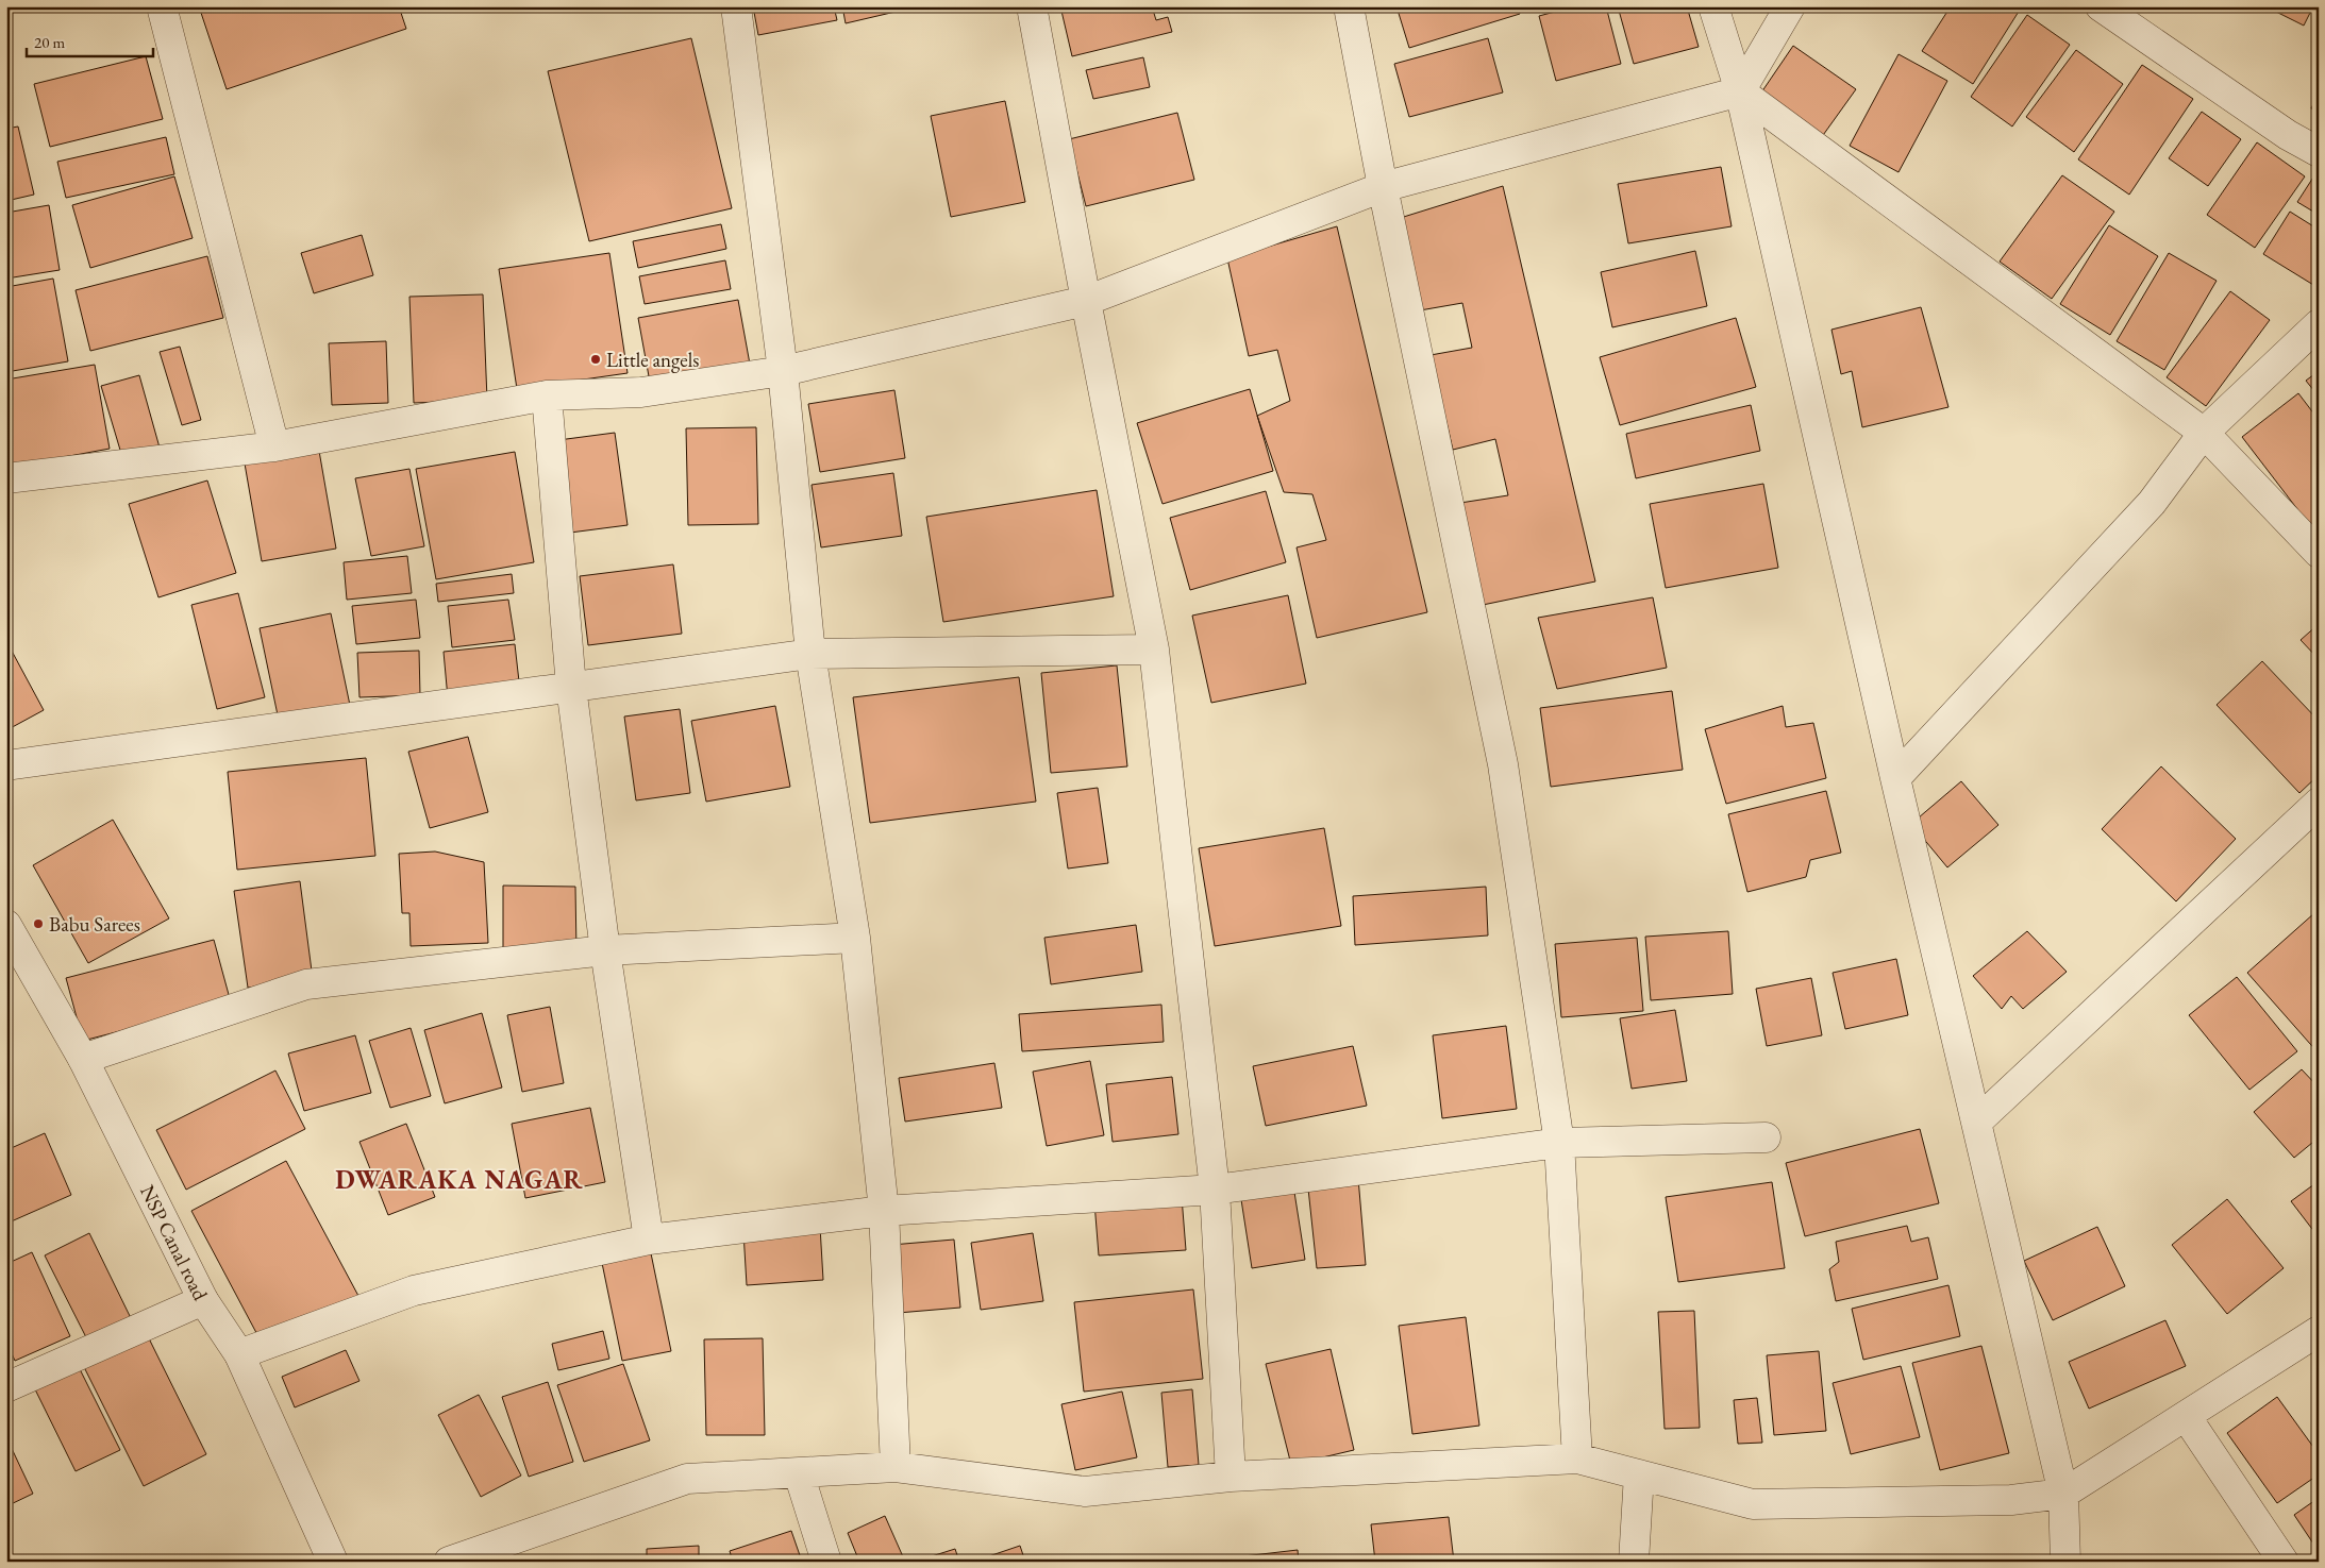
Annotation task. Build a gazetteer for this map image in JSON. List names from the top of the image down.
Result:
{
  "streets": {
    "street": ["NSP Canal road"]
  },
  "districts": ["DWARAKA NAGAR"],
  "places": ["Little angels", "Babu Sarees"],
  "scale_bar": "20 m"
}
